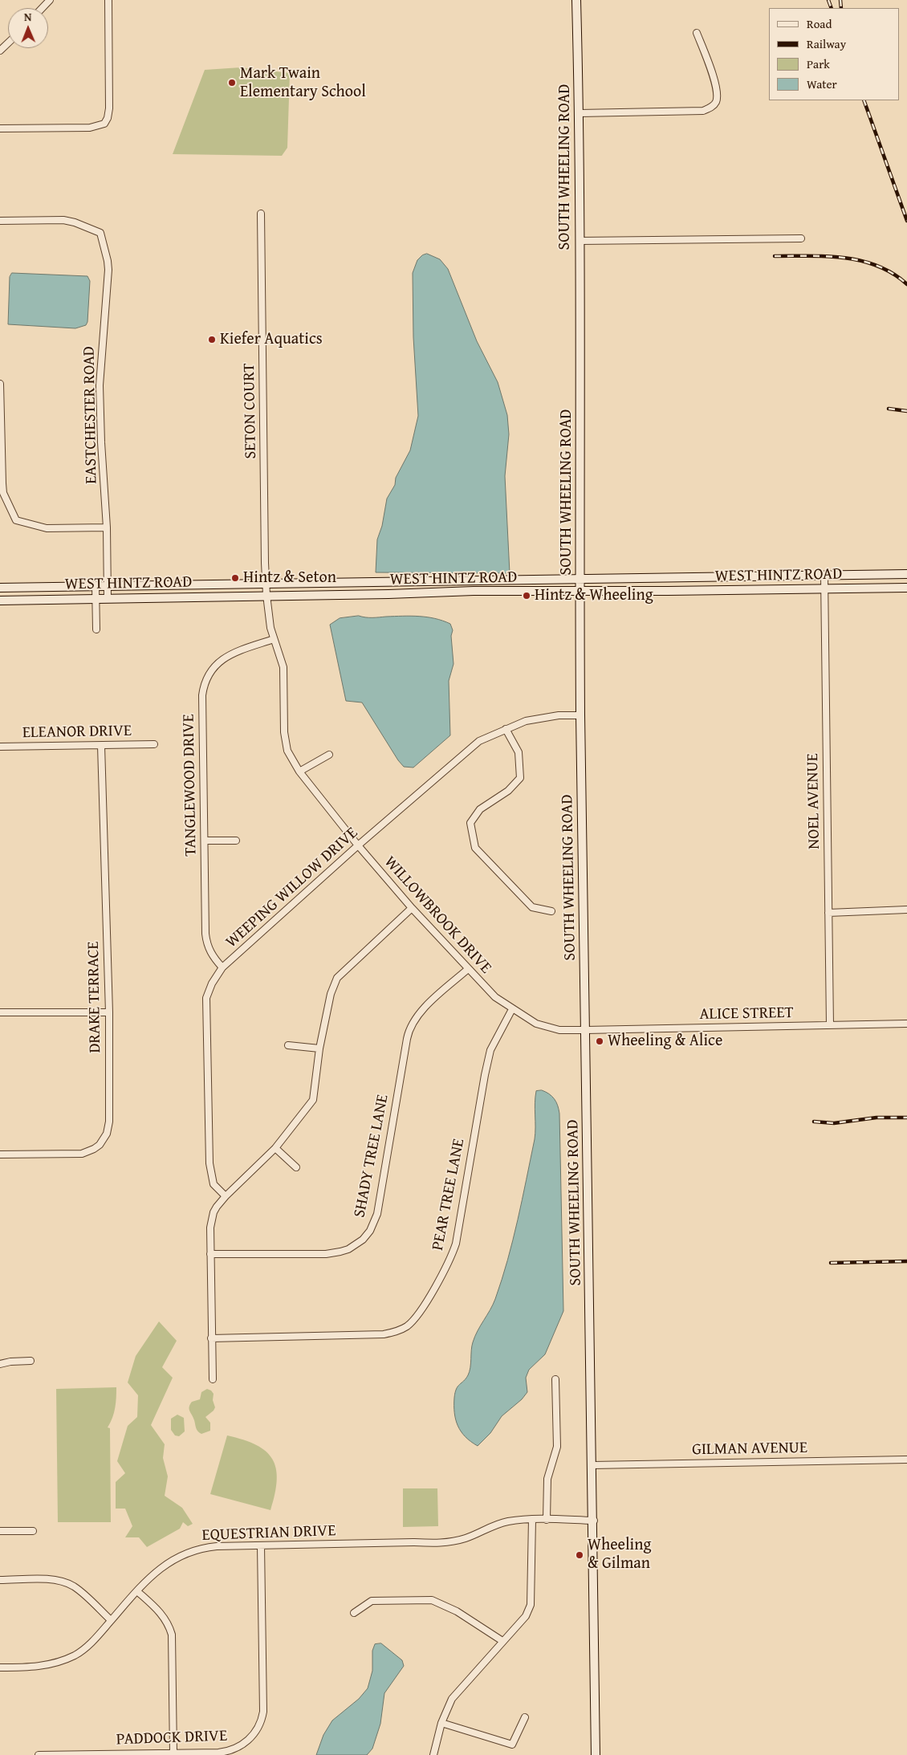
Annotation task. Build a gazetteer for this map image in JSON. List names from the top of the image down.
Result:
{
  "streets": {
    "main road": ["SOUTH WHEELING ROAD", "WEST HINTZ ROAD"],
    "street": [
      "SETON COURT",
      "EASTCHESTER ROAD",
      "ELEANOR DRIVE",
      "TANGLEWOOD DRIVE",
      "NOEL AVENUE",
      "WEEPING WILLOW DRIVE",
      "WILLOWBROOK DRIVE",
      "DRAKE TERRACE",
      "ALICE STREET",
      "SHADY TREE LANE",
      "PEAR TREE LANE",
      "GILMAN AVENUE",
      "EQUESTRIAN DRIVE",
      "PADDOCK DRIVE"
    ]
  },
  "crossings": [
    ["SOUTH WHEELING ROAD", "WEST HINTZ ROAD"],
    ["SOUTH WHEELING ROAD", "WEEPING WILLOW DRIVE"],
    ["SOUTH WHEELING ROAD", "WILLOWBROOK DRIVE"],
    ["SOUTH WHEELING ROAD", "ALICE STREET"],
    ["SOUTH WHEELING ROAD", "GILMAN AVENUE"],
    ["SOUTH WHEELING ROAD", "EQUESTRIAN DRIVE"],
    ["SETON COURT", "WEST HINTZ ROAD"],
    ["SETON COURT", "WILLOWBROOK DRIVE"],
    ["EASTCHESTER ROAD", "WEST HINTZ ROAD"],
    ["WEST HINTZ ROAD", "NOEL AVENUE"],
    ["WEST HINTZ ROAD", "WILLOWBROOK DRIVE"],
    ["ELEANOR DRIVE", "DRAKE TERRACE"],
    ["TANGLEWOOD DRIVE", "WEEPING WILLOW DRIVE"],
    ["TANGLEWOOD DRIVE", "WILLOWBROOK DRIVE"],
    ["NOEL AVENUE", "ALICE STREET"],
    ["WEEPING WILLOW DRIVE", "WILLOWBROOK DRIVE"],
    ["WILLOWBROOK DRIVE", "ALICE STREET"],
    ["WILLOWBROOK DRIVE", "SHADY TREE LANE"],
    ["WILLOWBROOK DRIVE", "PEAR TREE LANE"],
    ["EQUESTRIAN DRIVE", "PADDOCK DRIVE"]
  ],
  "places": [
    "Mark Twain Elementary School",
    "Kiefer Aquatics",
    "Hintz & Seton",
    "Hintz & Wheeling",
    "Wheeling & Alice",
    "Wheeling & Gilman"
  ],
  "legend": [
    "Road",
    "Railway",
    "Park",
    "Water"
  ],
  "north": "top"
}
